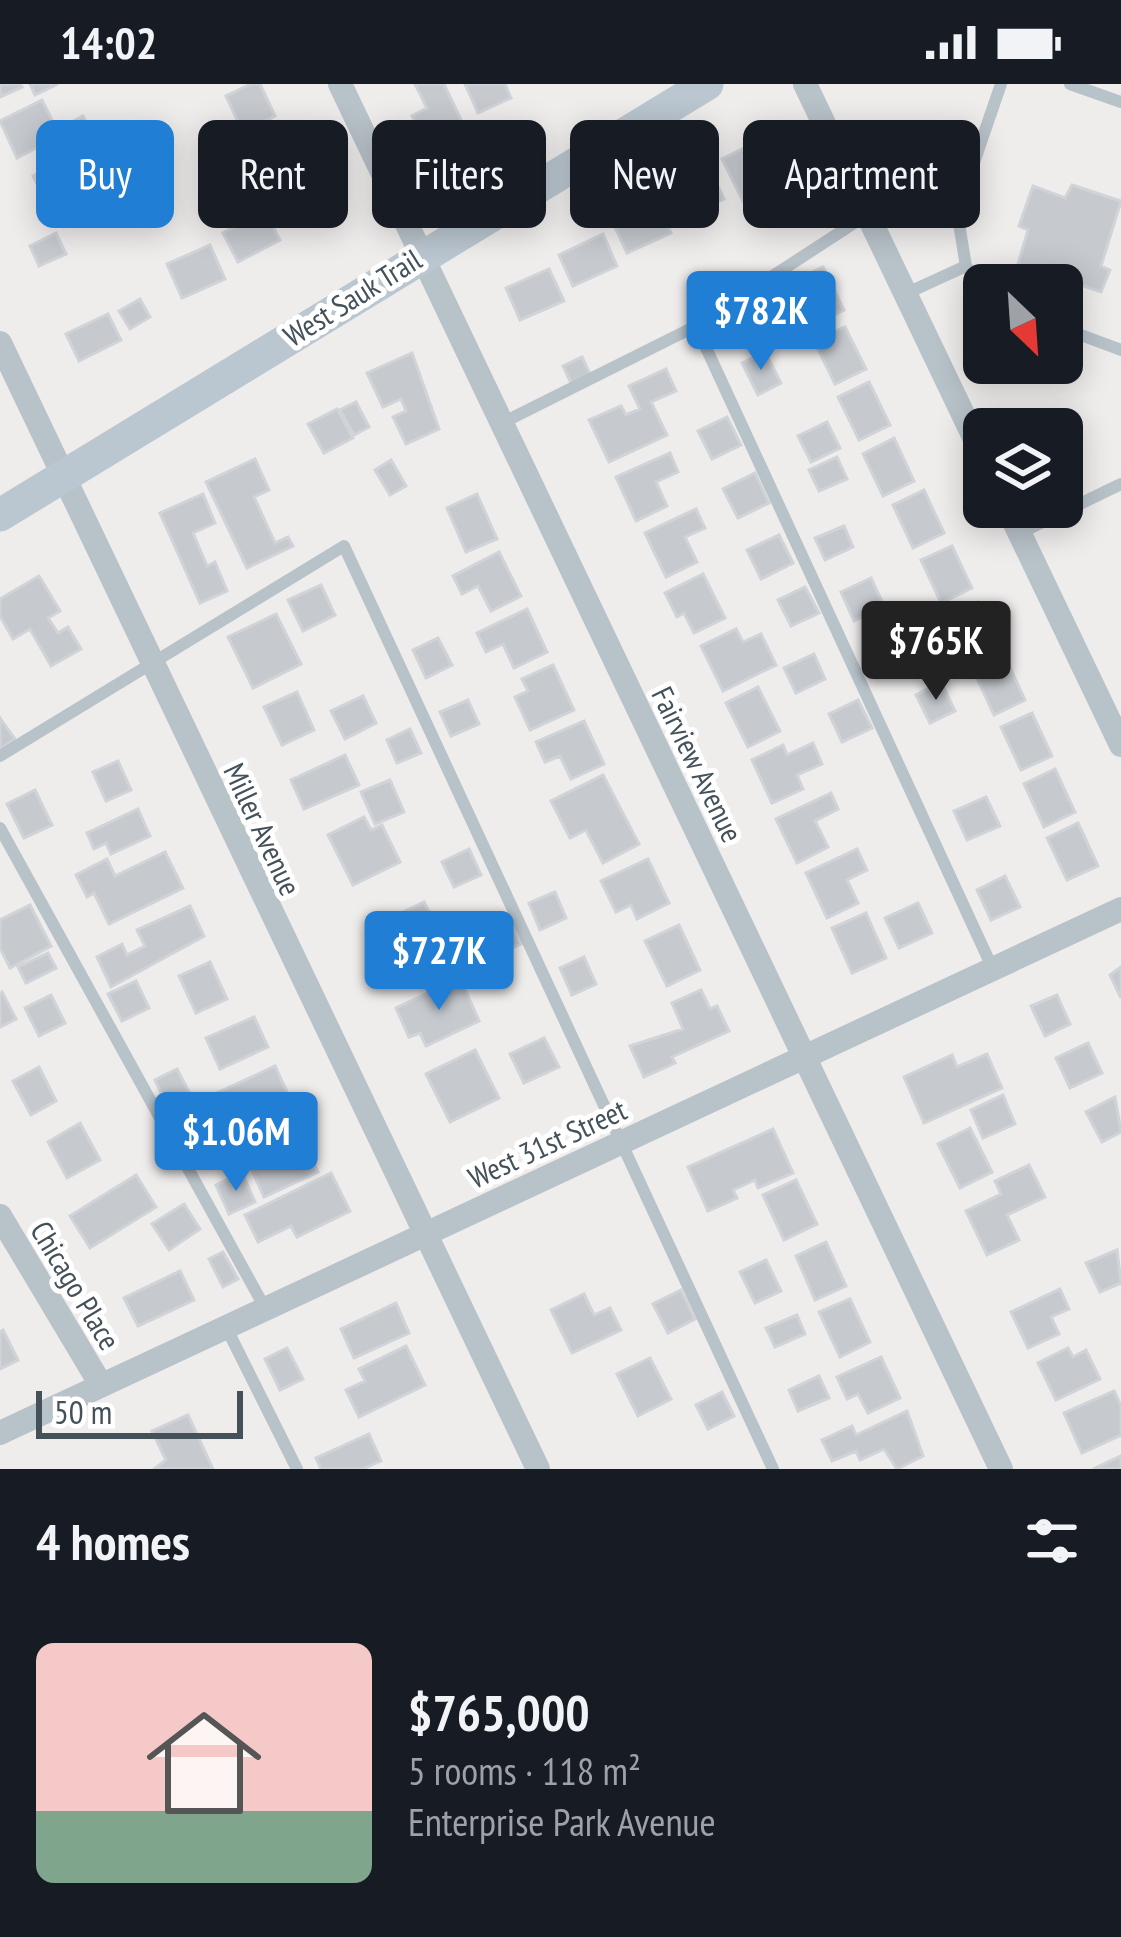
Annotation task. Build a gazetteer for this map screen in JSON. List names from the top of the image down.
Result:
{
  "streets": {
    "main road": ["West Sauk Trail"],
    "street": [
      "Fairview Avenue",
      "Miller Avenue",
      "West 31st Street",
      "Chicago Place"
    ]
  },
  "crossings": [
    ["West Sauk Trail", "Fairview Avenue"],
    ["West Sauk Trail", "Miller Avenue"],
    ["Fairview Avenue", "West 31st Street"],
    ["Miller Avenue", "West 31st Street"],
    ["West 31st Street", "Chicago Place"]
  ],
  "scale_bar": "50 m",
  "north": "bottom right",
  "page": {
    "status": "14:02",
    "chip": [
      "Buy",
      "Rent",
      "Filters",
      "New",
      "Apartment"
    ],
    "price": [
      "$782K",
      "$765K",
      "$727K",
      "$1.06M"
    ],
    "scale": "50 m",
    "heading": "4 homes",
    "list": [
      {
        "name": "$765,000",
        "note": "5 rooms · 118 m² · Enterprise Park Avenue"
      }
    ]
  }
}
